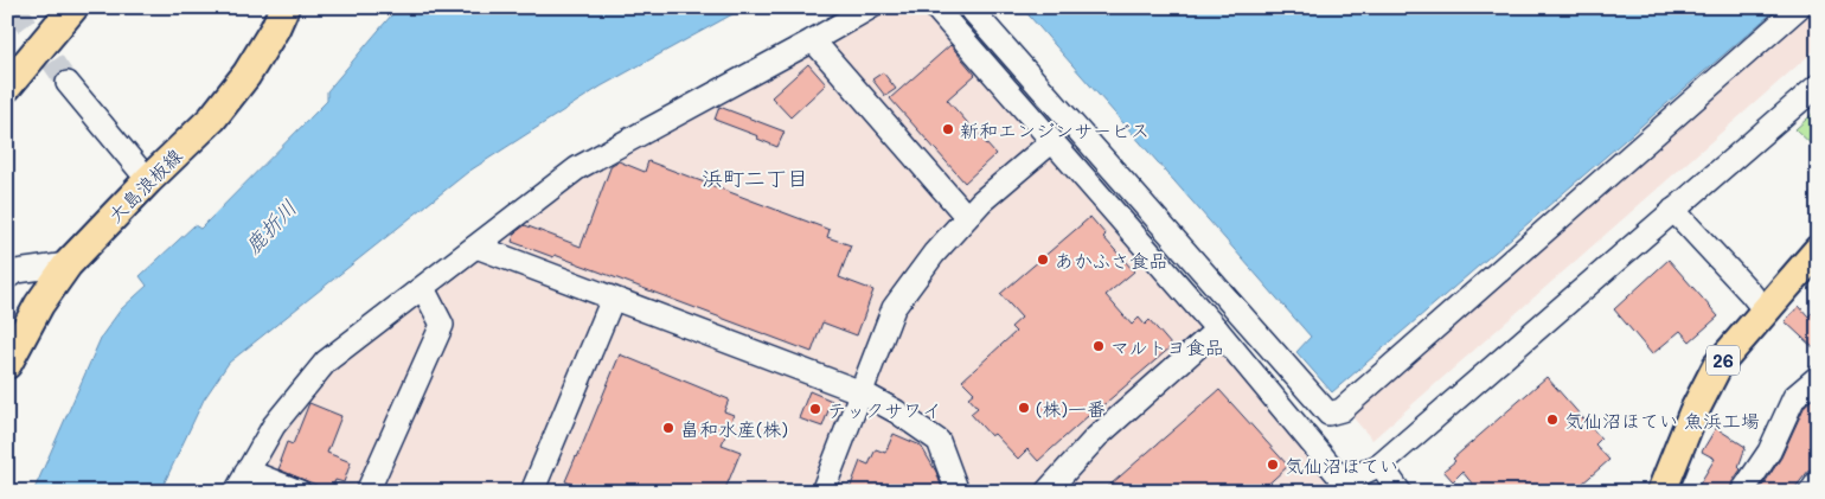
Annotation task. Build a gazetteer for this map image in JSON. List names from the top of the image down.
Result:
{
  "streets": {
    "main road": ["大島浪板線", "26"]
  },
  "districts": ["浜町二丁目"],
  "water": ["鹿折川"],
  "places": [
    "新和エンジンサービス",
    "あかふさ食品",
    "マルトヨ食品",
    "(株)一番",
    "テックサワイ",
    "気仙沼ほてい 魚浜工場",
    "畠和水産(株)",
    "気仙沼ほてい"
  ]
}
